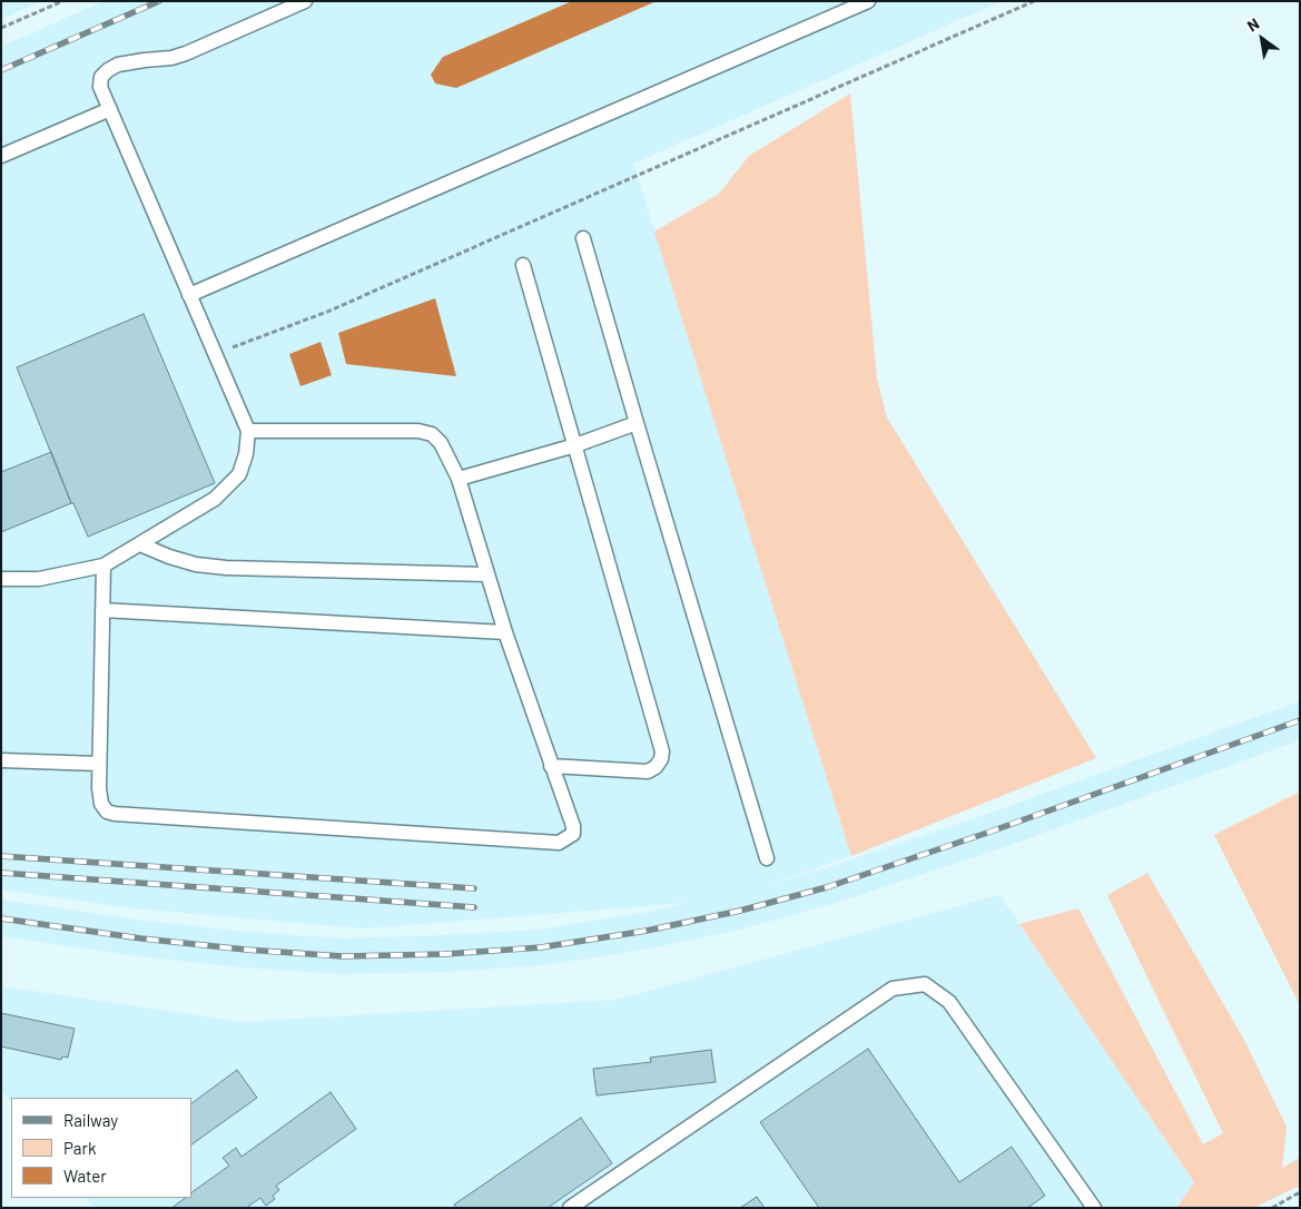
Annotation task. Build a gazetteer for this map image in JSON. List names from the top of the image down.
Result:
{
  "legend": ["Railway", "Park", "Water"],
  "north": "top left"
}
